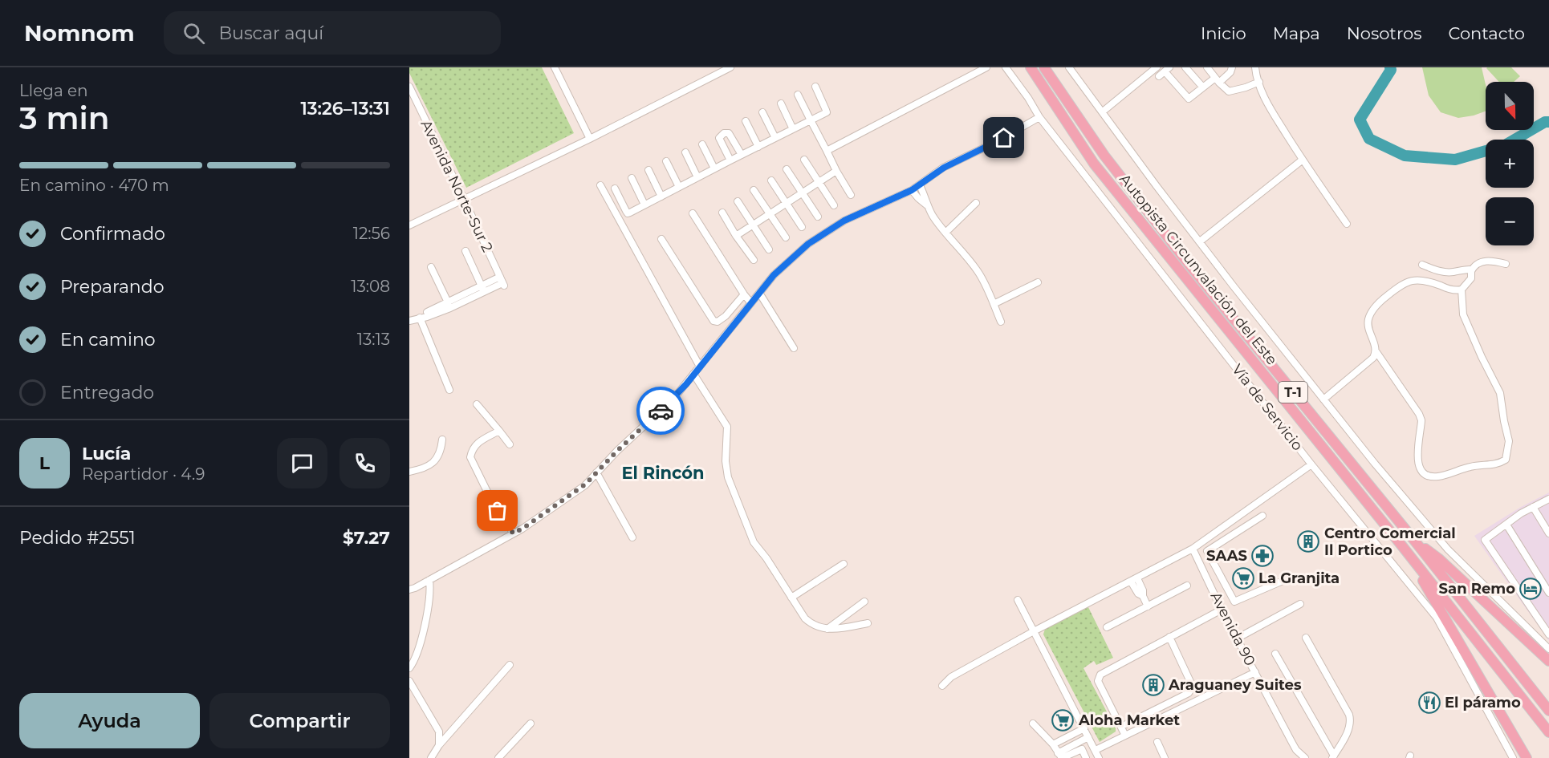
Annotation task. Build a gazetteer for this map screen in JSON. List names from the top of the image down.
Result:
{
  "streets": {
    "highway": ["Autopista Circunvalación del Este", "T-1"],
    "street": ["Avenida Norte-Sur 2", "Vía de Servicio", "Avenida 90"]
  },
  "districts": ["El Rincón"],
  "places": {
    "building": ["Centro Comercial Il Portico", "Araguaney Suites"],
    "pharmacy": ["SAAS"],
    "supermarket": ["La Granjita", "Aloha Market"],
    "hotel": ["San Remo"],
    "restaurant": ["El páramo"]
  },
  "north": "bottom",
  "page": {
    "header": "Nomnom",
    "search": "Buscar aquí",
    "nav": [
      "Inicio",
      "Mapa",
      "Nosotros",
      "Contacto"
    ],
    "heading": ["3 min", "Llega en", "13:26–13:31"],
    "panel": [
      "Lucía",
      "Repartidor · 4.9",
      "Pedido #2551",
      "$7.27"
    ],
    "map_buttons": ["+", "−"],
    "bar": "En camino · 470 m",
    "list": [
      ["Confirmado", "12:56"],
      ["Preparando", "13:08"],
      ["En camino", "13:13"],
      "Entregado"
    ],
    "round": "L",
    "buttons": ["Ayuda", "Compartir"]
  }
}
